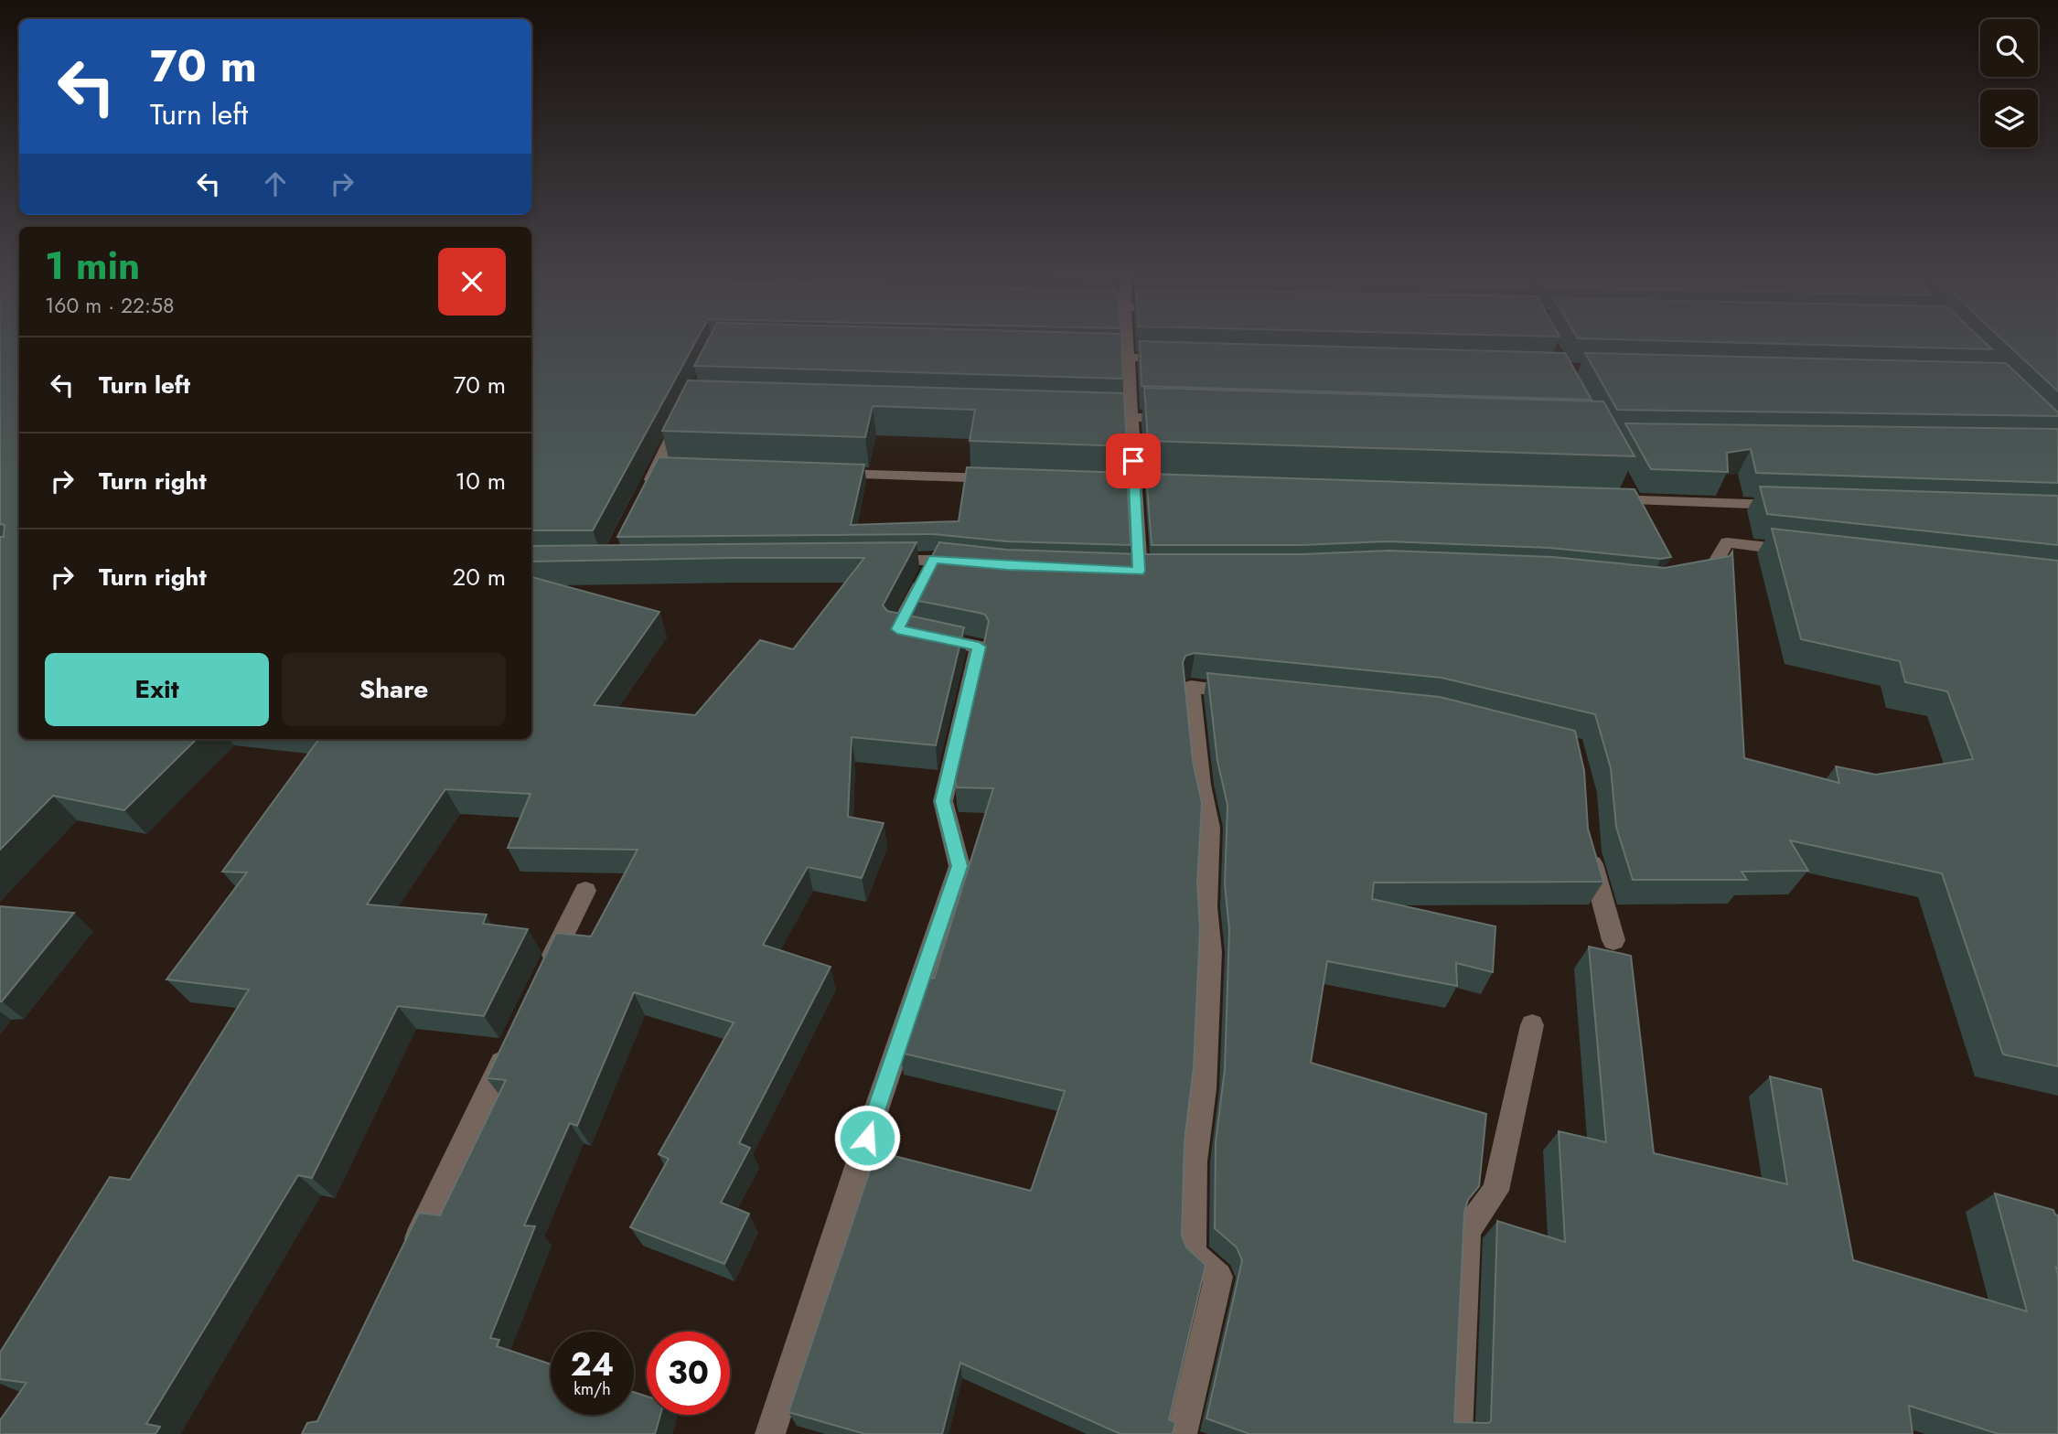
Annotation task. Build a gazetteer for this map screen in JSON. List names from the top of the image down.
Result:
{
  "page": {
    "turn": ["70 m", "Turn left"],
    "heading": ["1 min", "160 m · 22:58"],
    "list": [
      {
        "name": "Turn left",
        "value": "70 m"
      },
      {
        "name": "Turn right",
        "value": "10 m"
      },
      {
        "name": "Turn right",
        "value": "20 m"
      }
    ],
    "buttons": ["Exit", "Share"],
    "speed": "24 km/h",
    "limit": "30"
  }
}
